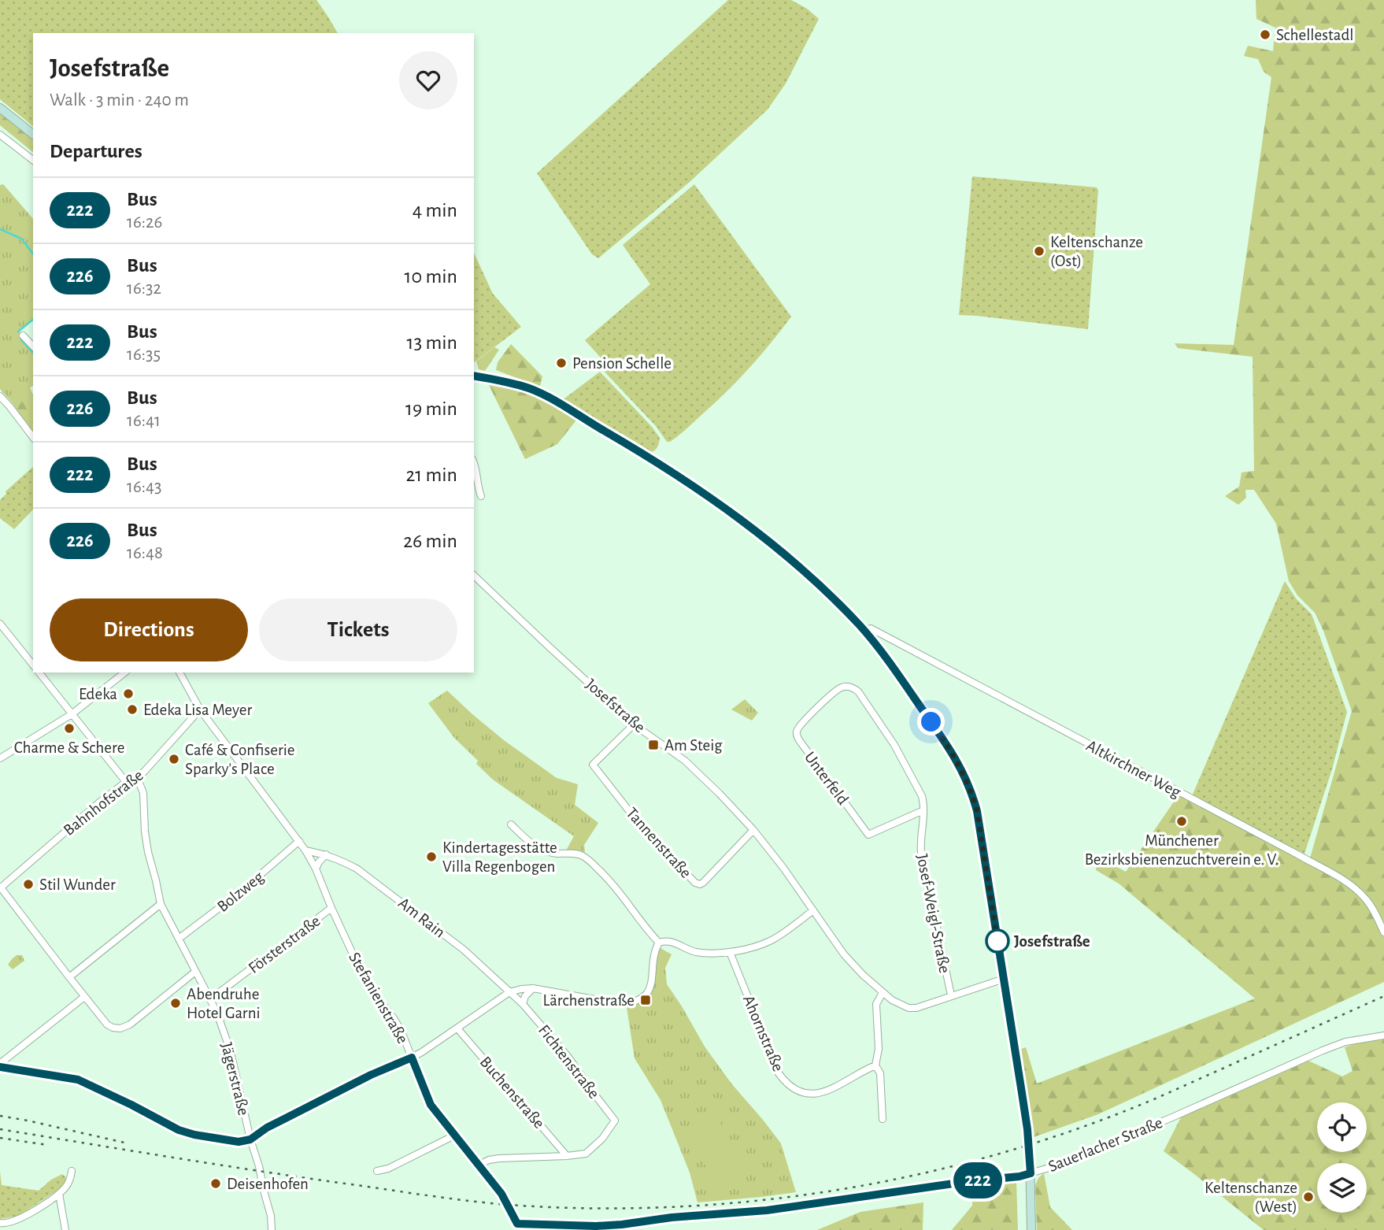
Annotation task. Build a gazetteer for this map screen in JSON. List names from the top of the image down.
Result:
{
  "streets": {
    "street": [
      "Josefstraße",
      "Altkirchner Weg",
      "Unterfeld",
      "Bahnhofstraße",
      "Tannenstraße",
      "Bolzweg",
      "Josef-Weigl-Straße",
      "Am Rain",
      "Försterstraße",
      "Stefanienstraße",
      "Ahornstraße",
      "Fichtenstraße",
      "Jägerstraße",
      "Buchenstraße",
      "Sauerlacher Straße"
    ]
  },
  "crossings": [
    ["Josefstraße", "Tannenstraße"],
    ["Josefstraße", "Josef-Weigl-Straße"],
    ["Unterfeld", "Josef-Weigl-Straße"],
    ["Bahnhofstraße", "Stefanienstraße"],
    ["Bahnhofstraße", "Jägerstraße"],
    ["Bolzweg", "Stefanienstraße"],
    ["Bolzweg", "Jägerstraße"],
    ["Am Rain", "Stefanienstraße"],
    ["Am Rain", "Fichtenstraße"],
    ["Försterstraße", "Stefanienstraße"],
    ["Försterstraße", "Jägerstraße"],
    ["Stefanienstraße", "Sauerlacher Straße"],
    ["Fichtenstraße", "Buchenstraße"]
  ],
  "places": {
    "other": [
      "Schellestadl",
      "Keltenschanze (Ost)",
      "Pension Schelle",
      "Edeka",
      "Edeka Lisa Meyer",
      "Charme & Schere",
      "Café & Confiserie Sparky's Place",
      "Münchener Bezirksbienenzuchtverein e. V.",
      "Kindertagesstätte Villa Regenbogen",
      "Stil Wunder",
      "Josefstraße",
      "Abendruhe Hotel Garni",
      "Deisenhofen",
      "Keltenschanze (West)"
    ],
    "transit": ["Am Steig", "Lärchenstraße"]
  },
  "lines": ["bus line 222"],
  "page": {
    "on_map": "222",
    "heading": [
      ["Josefstraße", "Walk · 3 min · 240 m"],
      "Departures"
    ],
    "list": [
      {
        "mark": "222",
        "name": "Bus",
        "note": "16:26",
        "value": "4 min"
      },
      {
        "mark": "226",
        "name": "Bus",
        "note": "16:32",
        "value": "10 min"
      },
      {
        "mark": "222",
        "name": "Bus",
        "note": "16:35",
        "value": "13 min"
      },
      {
        "mark": "226",
        "name": "Bus",
        "note": "16:41",
        "value": "19 min"
      },
      {
        "mark": "222",
        "name": "Bus",
        "note": "16:43",
        "value": "21 min"
      },
      {
        "mark": "226",
        "name": "Bus",
        "note": "16:48",
        "value": "26 min"
      }
    ],
    "buttons": ["Directions", "Tickets"]
  }
}
